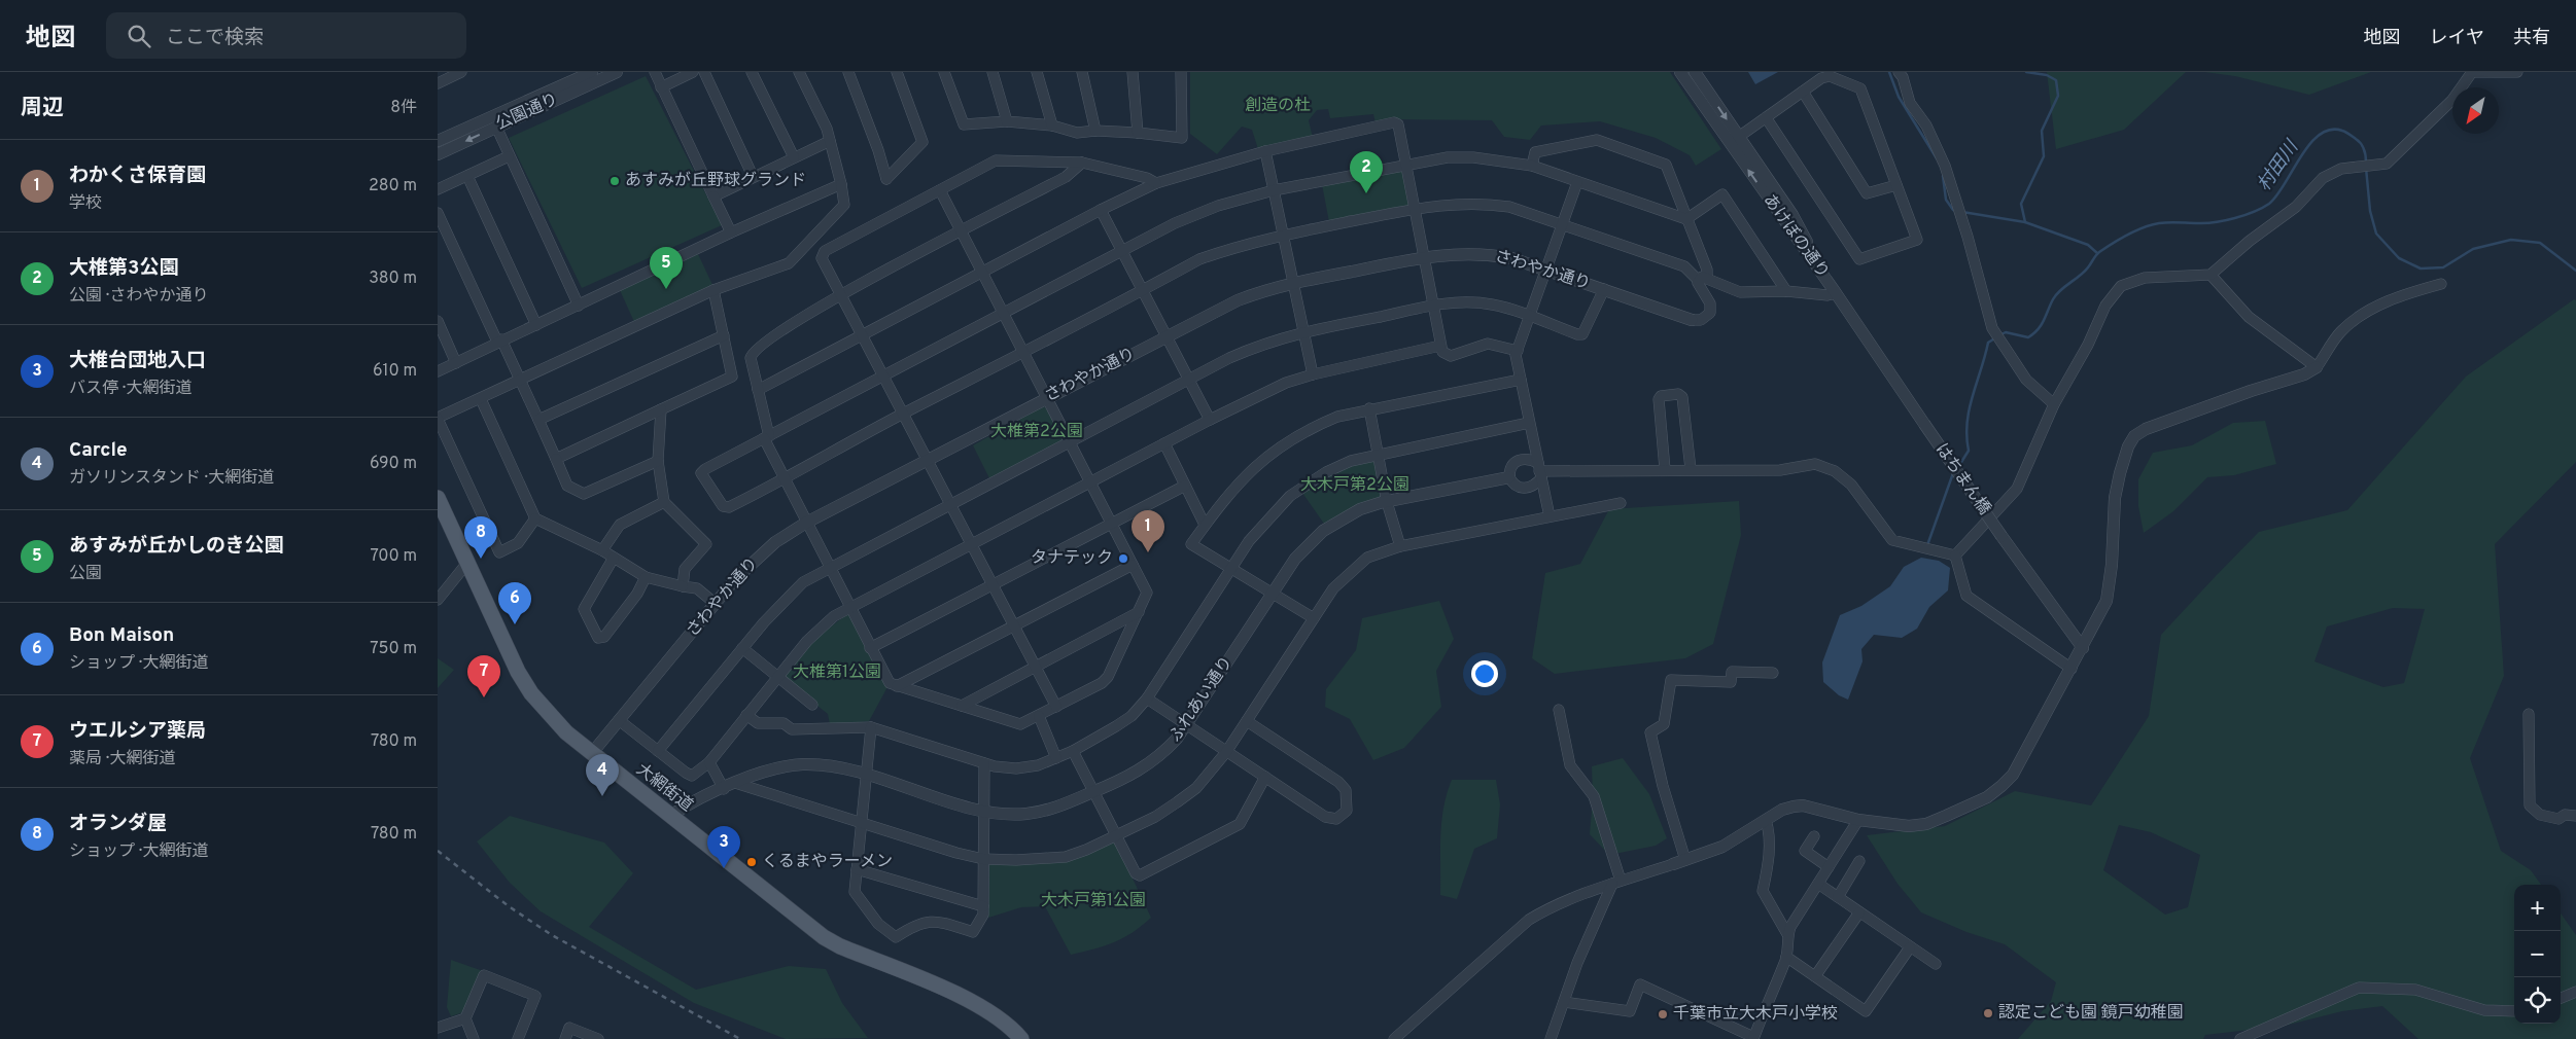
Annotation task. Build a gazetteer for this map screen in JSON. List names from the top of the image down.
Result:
{
  "streets": {
    "main road": ["大網街道"],
    "street": [
      "公園通り",
      "あけぼの通り",
      "さわやか通り",
      "はちまん橋",
      "ふれあい通り"
    ]
  },
  "crossings": [
    ["あけぼの通り", "はちまん橋"],
    ["さわやか通り", "大網街道"],
    ["ふれあい通り", "大網街道"]
  ],
  "water": ["村田川"],
  "parks": [
    "創造の杜",
    "大椎第2公園",
    "大木戸第2公園",
    "大椎第1公園",
    "大木戸第1公園"
  ],
  "places": [
    "あすみが丘野球グランド",
    "タナテック",
    "くるまやラーメン",
    "認定こども園 鏡戸幼稚園",
    "千葉市立大木戸小学校"
  ],
  "north": "bottom left",
  "page": {
    "header": "地図",
    "search": "ここで検索",
    "nav": ["地図", "レイヤ", "共有"],
    "heading": ["周辺", "8件"],
    "list": [
      {
        "mark": "1",
        "name": "わかくさ保育園",
        "note": "学校",
        "value": "280 m"
      },
      {
        "mark": "2",
        "name": "大椎第3公園",
        "note": "公園 · さわやか通り",
        "value": "380 m"
      },
      {
        "mark": "3",
        "name": "大椎台団地入口",
        "note": "バス停 · 大網街道",
        "value": "610 m"
      },
      {
        "mark": "4",
        "name": "Carcle",
        "note": "ガソリンスタンド · 大網街道",
        "value": "690 m"
      },
      {
        "mark": "5",
        "name": "あすみが丘かしのき公園",
        "note": "公園",
        "value": "700 m"
      },
      {
        "mark": "6",
        "name": "Bon Maison",
        "note": "ショップ · 大網街道",
        "value": "750 m"
      },
      {
        "mark": "7",
        "name": "ウエルシア薬局",
        "note": "薬局 · 大網街道",
        "value": "780 m"
      },
      {
        "mark": "8",
        "name": "オランダ屋",
        "note": "ショップ · 大網街道",
        "value": "780 m"
      }
    ],
    "pins": [
      "2",
      "5",
      "1",
      "8",
      "6",
      "7",
      "4",
      "3"
    ],
    "map_buttons": ["+", "−"]
  }
}
